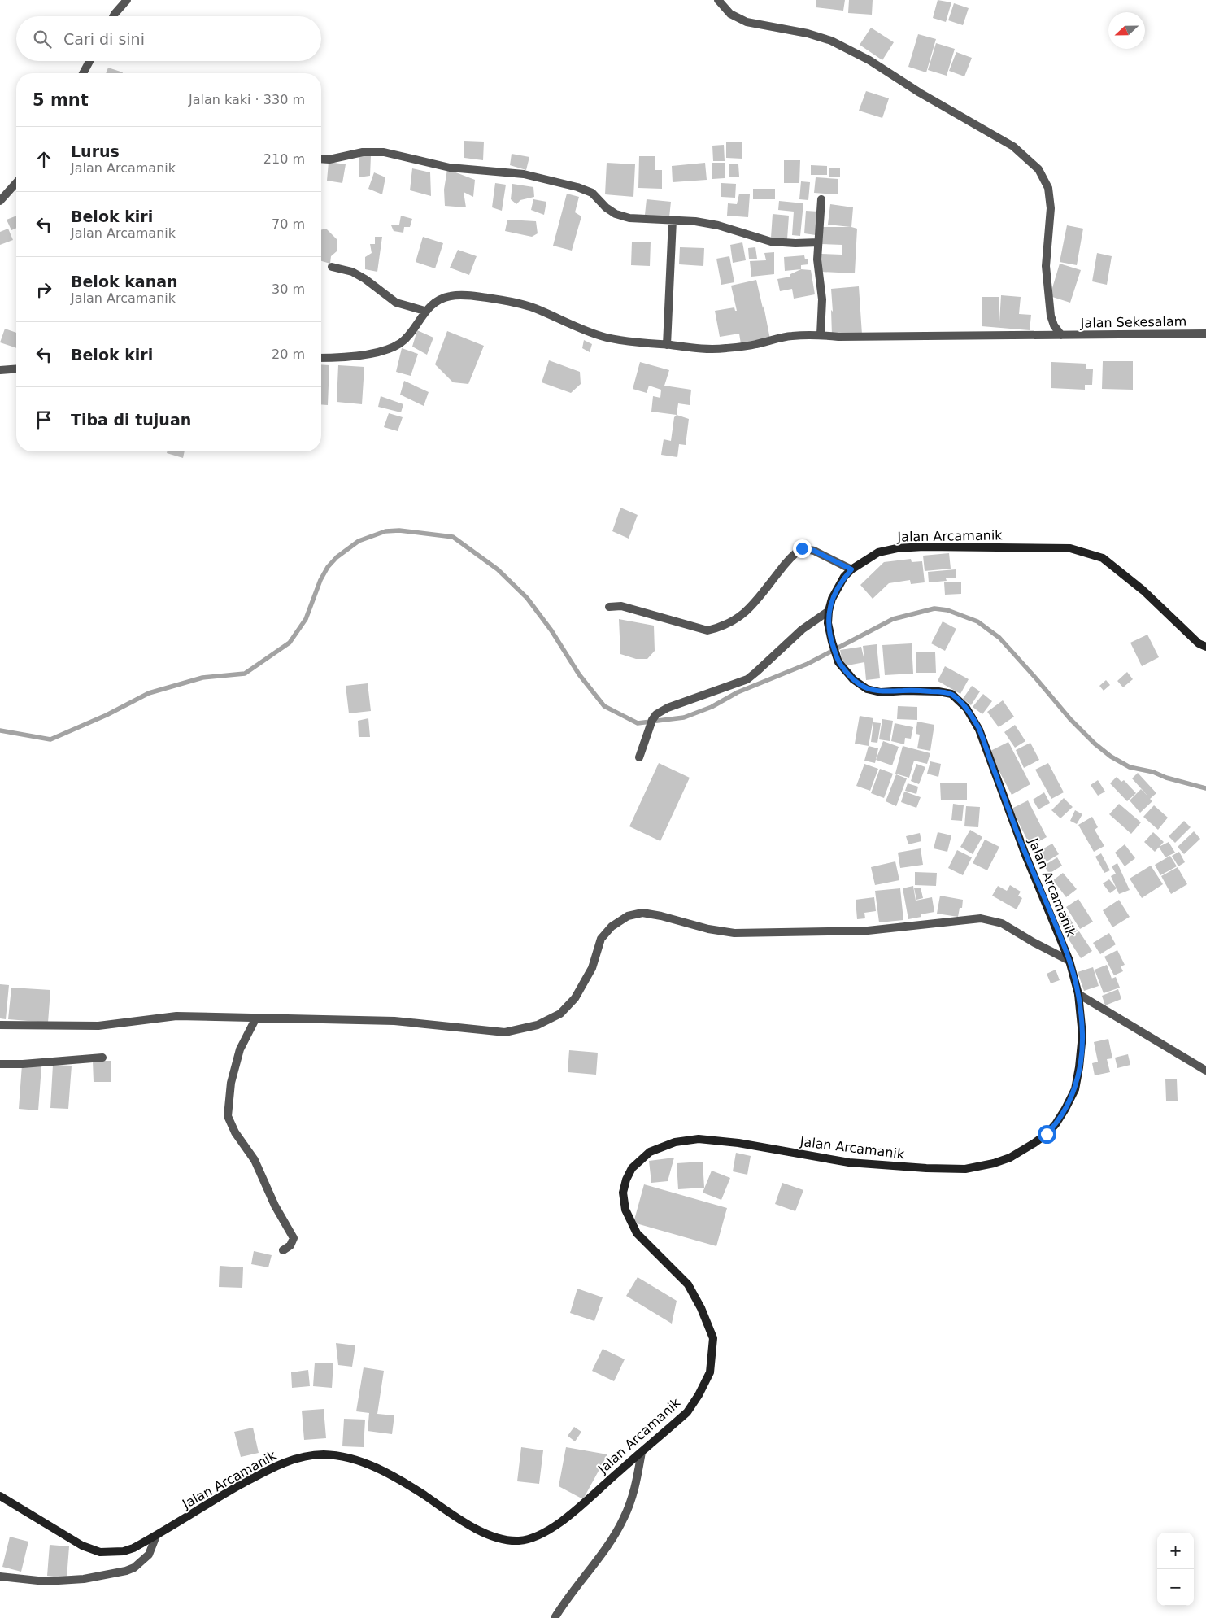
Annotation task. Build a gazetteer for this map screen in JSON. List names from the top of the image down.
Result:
{
  "streets": {
    "street": ["Jalan Sekesalam", "Jalan Arcamanik"]
  },
  "north": "left",
  "page": {
    "search": "Cari di sini",
    "heading": ["5 mnt", "Jalan kaki · 330 m"],
    "list": [
      ["Lurus", "Jalan Arcamanik", "210 m"],
      ["Belok kiri", "Jalan Arcamanik", "70 m"],
      ["Belok kanan", "Jalan Arcamanik", "30 m"],
      ["Belok kiri", "20 m"],
      "Tiba di tujuan"
    ],
    "map_buttons": ["+", "−"]
  }
}
